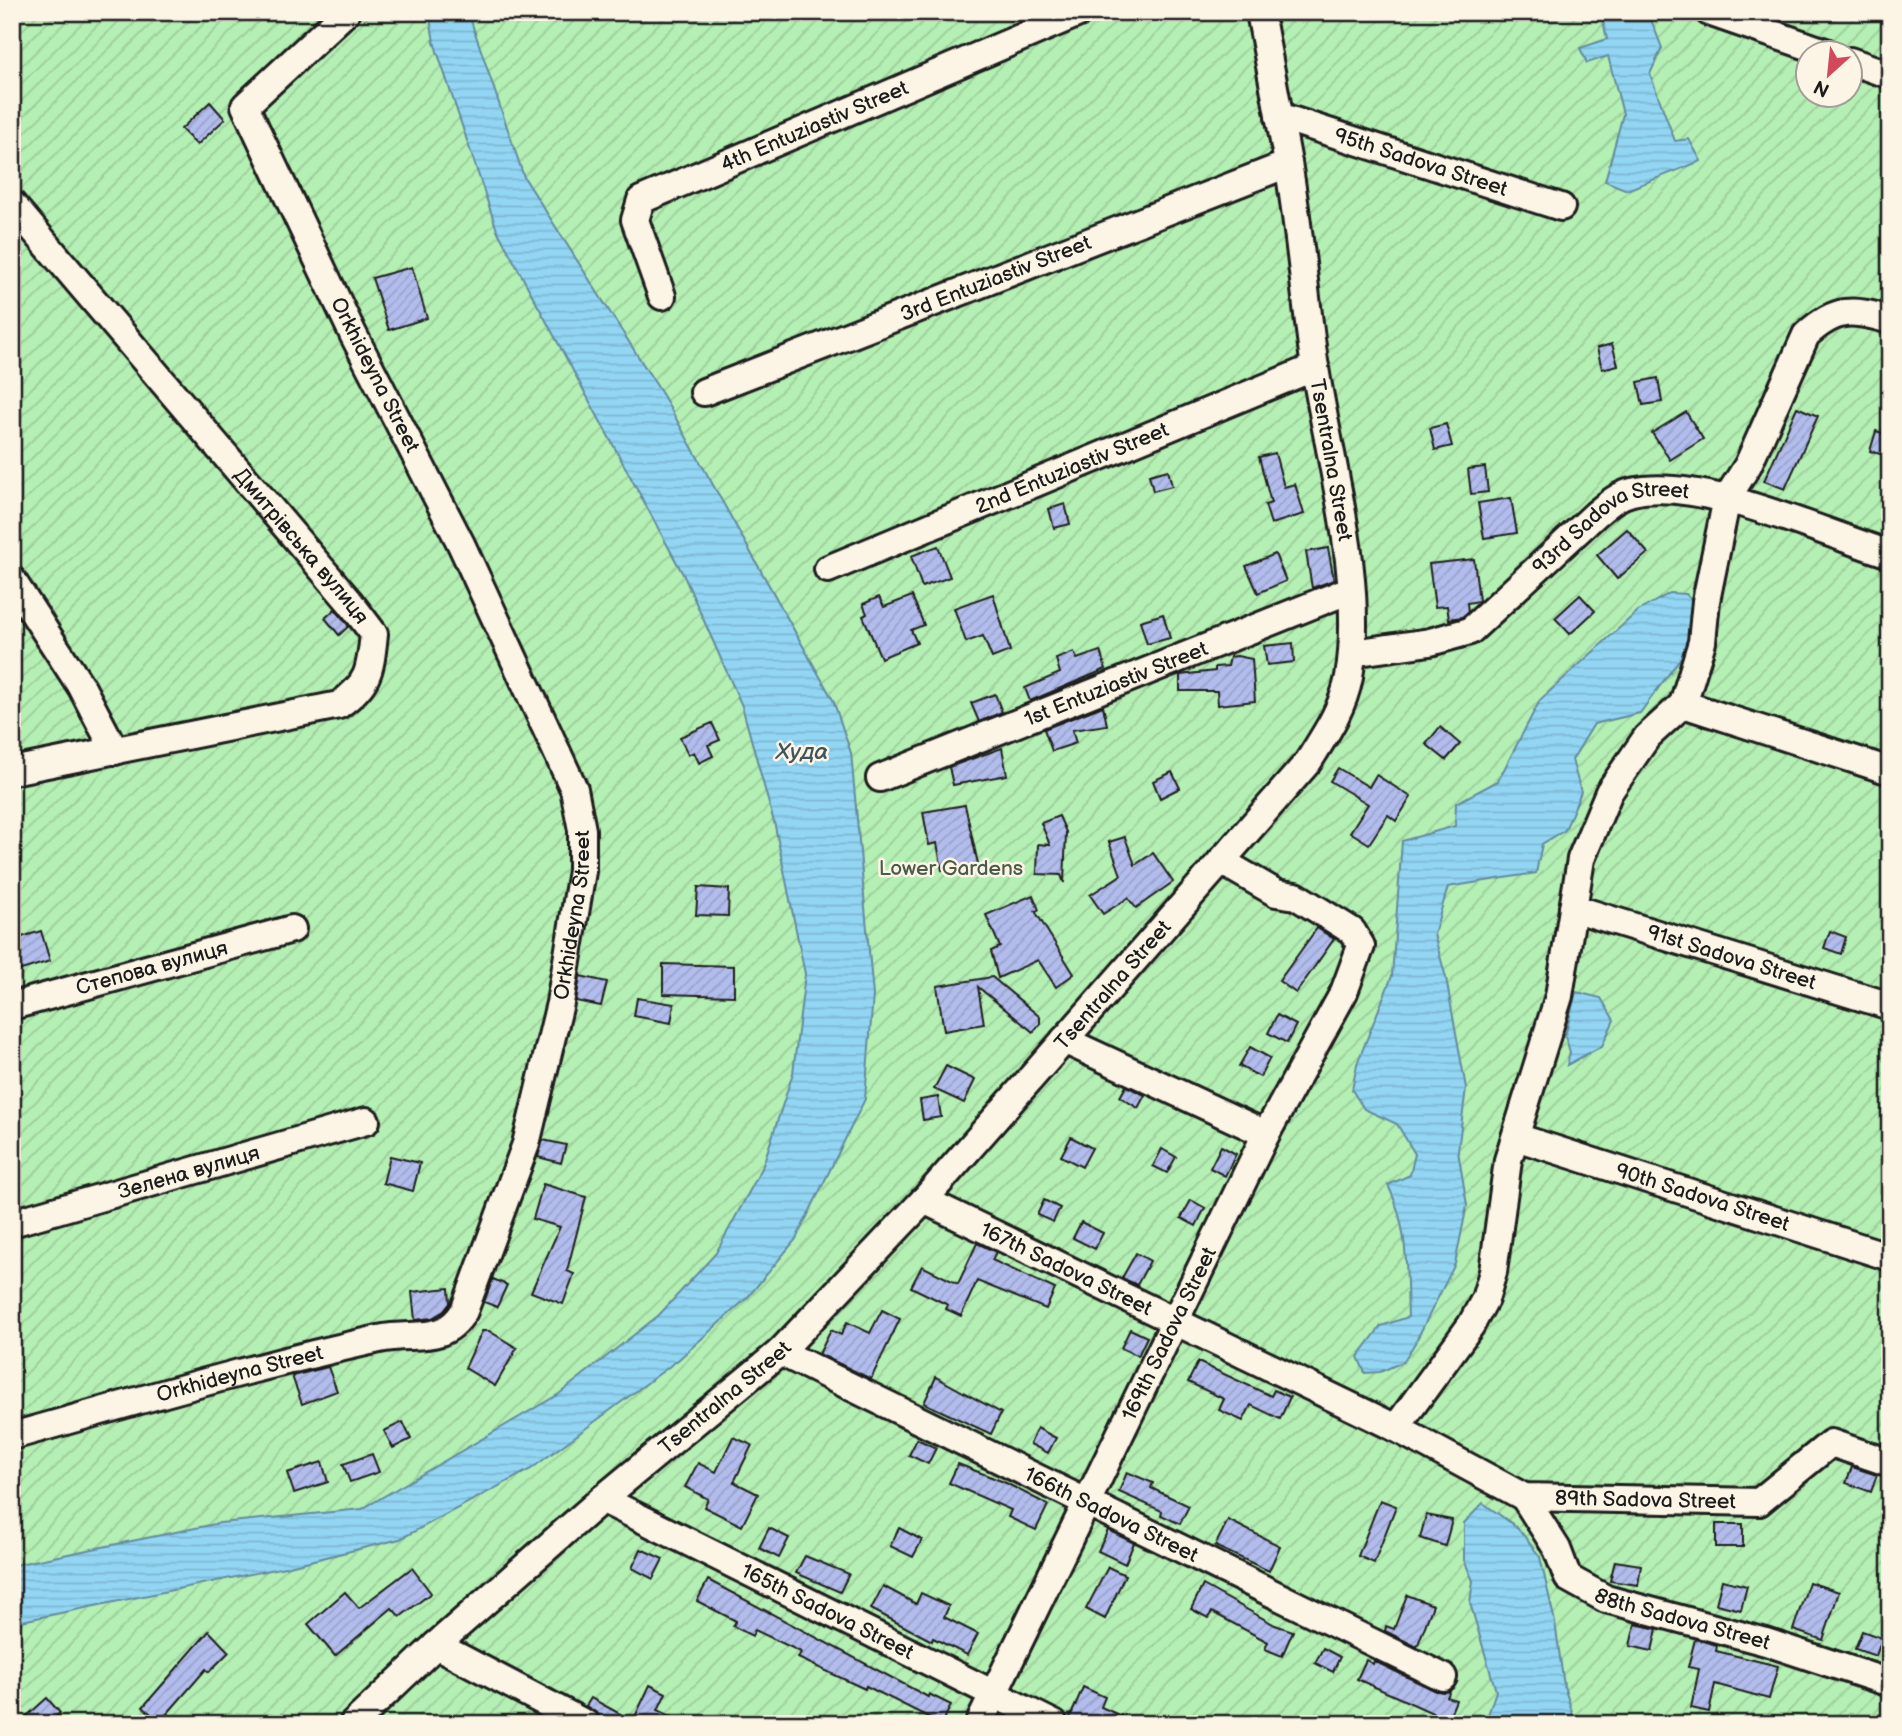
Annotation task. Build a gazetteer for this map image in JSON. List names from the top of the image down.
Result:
{
  "streets": {
    "street": [
      "4th Entuziastiv Street",
      "95th Sadova Street",
      "3rd Entuziastiv Street",
      "Orkhideyna Street",
      "Tsentralna Street",
      "2nd Entuziastiv Street",
      "93rd Sadova Street",
      "Дмитрівська вулиця",
      "1st Entuziastiv Street",
      "91st Sadova Street",
      "Степова вулиця",
      "Зелена вулиця",
      "90th Sadova Street",
      "167th Sadova Street",
      "169th Sadova Street",
      "89th Sadova Street",
      "166th Sadova Street",
      "165th Sadova Street",
      "88th Sadova Street"
    ]
  },
  "crossings": [
    ["95th Sadova Street", "Tsentralna Street"],
    ["3rd Entuziastiv Street", "Tsentralna Street"],
    ["Tsentralna Street", "2nd Entuziastiv Street"],
    ["Tsentralna Street", "93rd Sadova Street"],
    ["Tsentralna Street", "1st Entuziastiv Street"],
    ["Tsentralna Street", "167th Sadova Street"],
    ["Tsentralna Street", "169th Sadova Street"],
    ["Tsentralna Street", "166th Sadova Street"],
    ["Tsentralna Street", "165th Sadova Street"],
    ["167th Sadova Street", "169th Sadova Street"],
    ["167th Sadova Street", "89th Sadova Street"],
    ["169th Sadova Street", "166th Sadova Street"],
    ["169th Sadova Street", "165th Sadova Street"],
    ["89th Sadova Street", "88th Sadova Street"]
  ],
  "water": ["Худа"],
  "parks": ["Lower Gardens"],
  "north": "bottom left"
}
